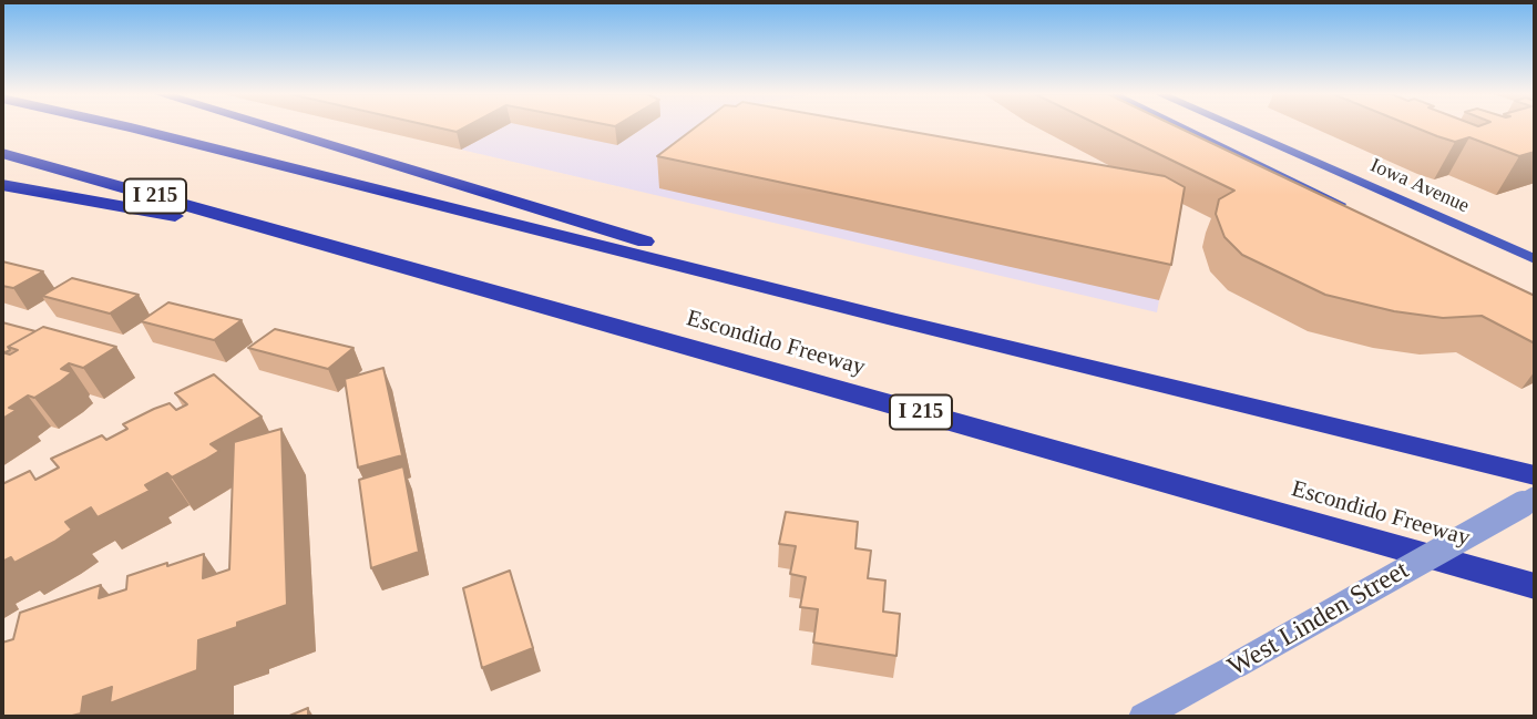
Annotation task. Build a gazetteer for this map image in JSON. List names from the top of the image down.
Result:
{
  "streets": {
    "highway": ["I 215", "Escondido Freeway"],
    "main road": ["Iowa Avenue"],
    "street": ["West Linden Street"]
  }
}
